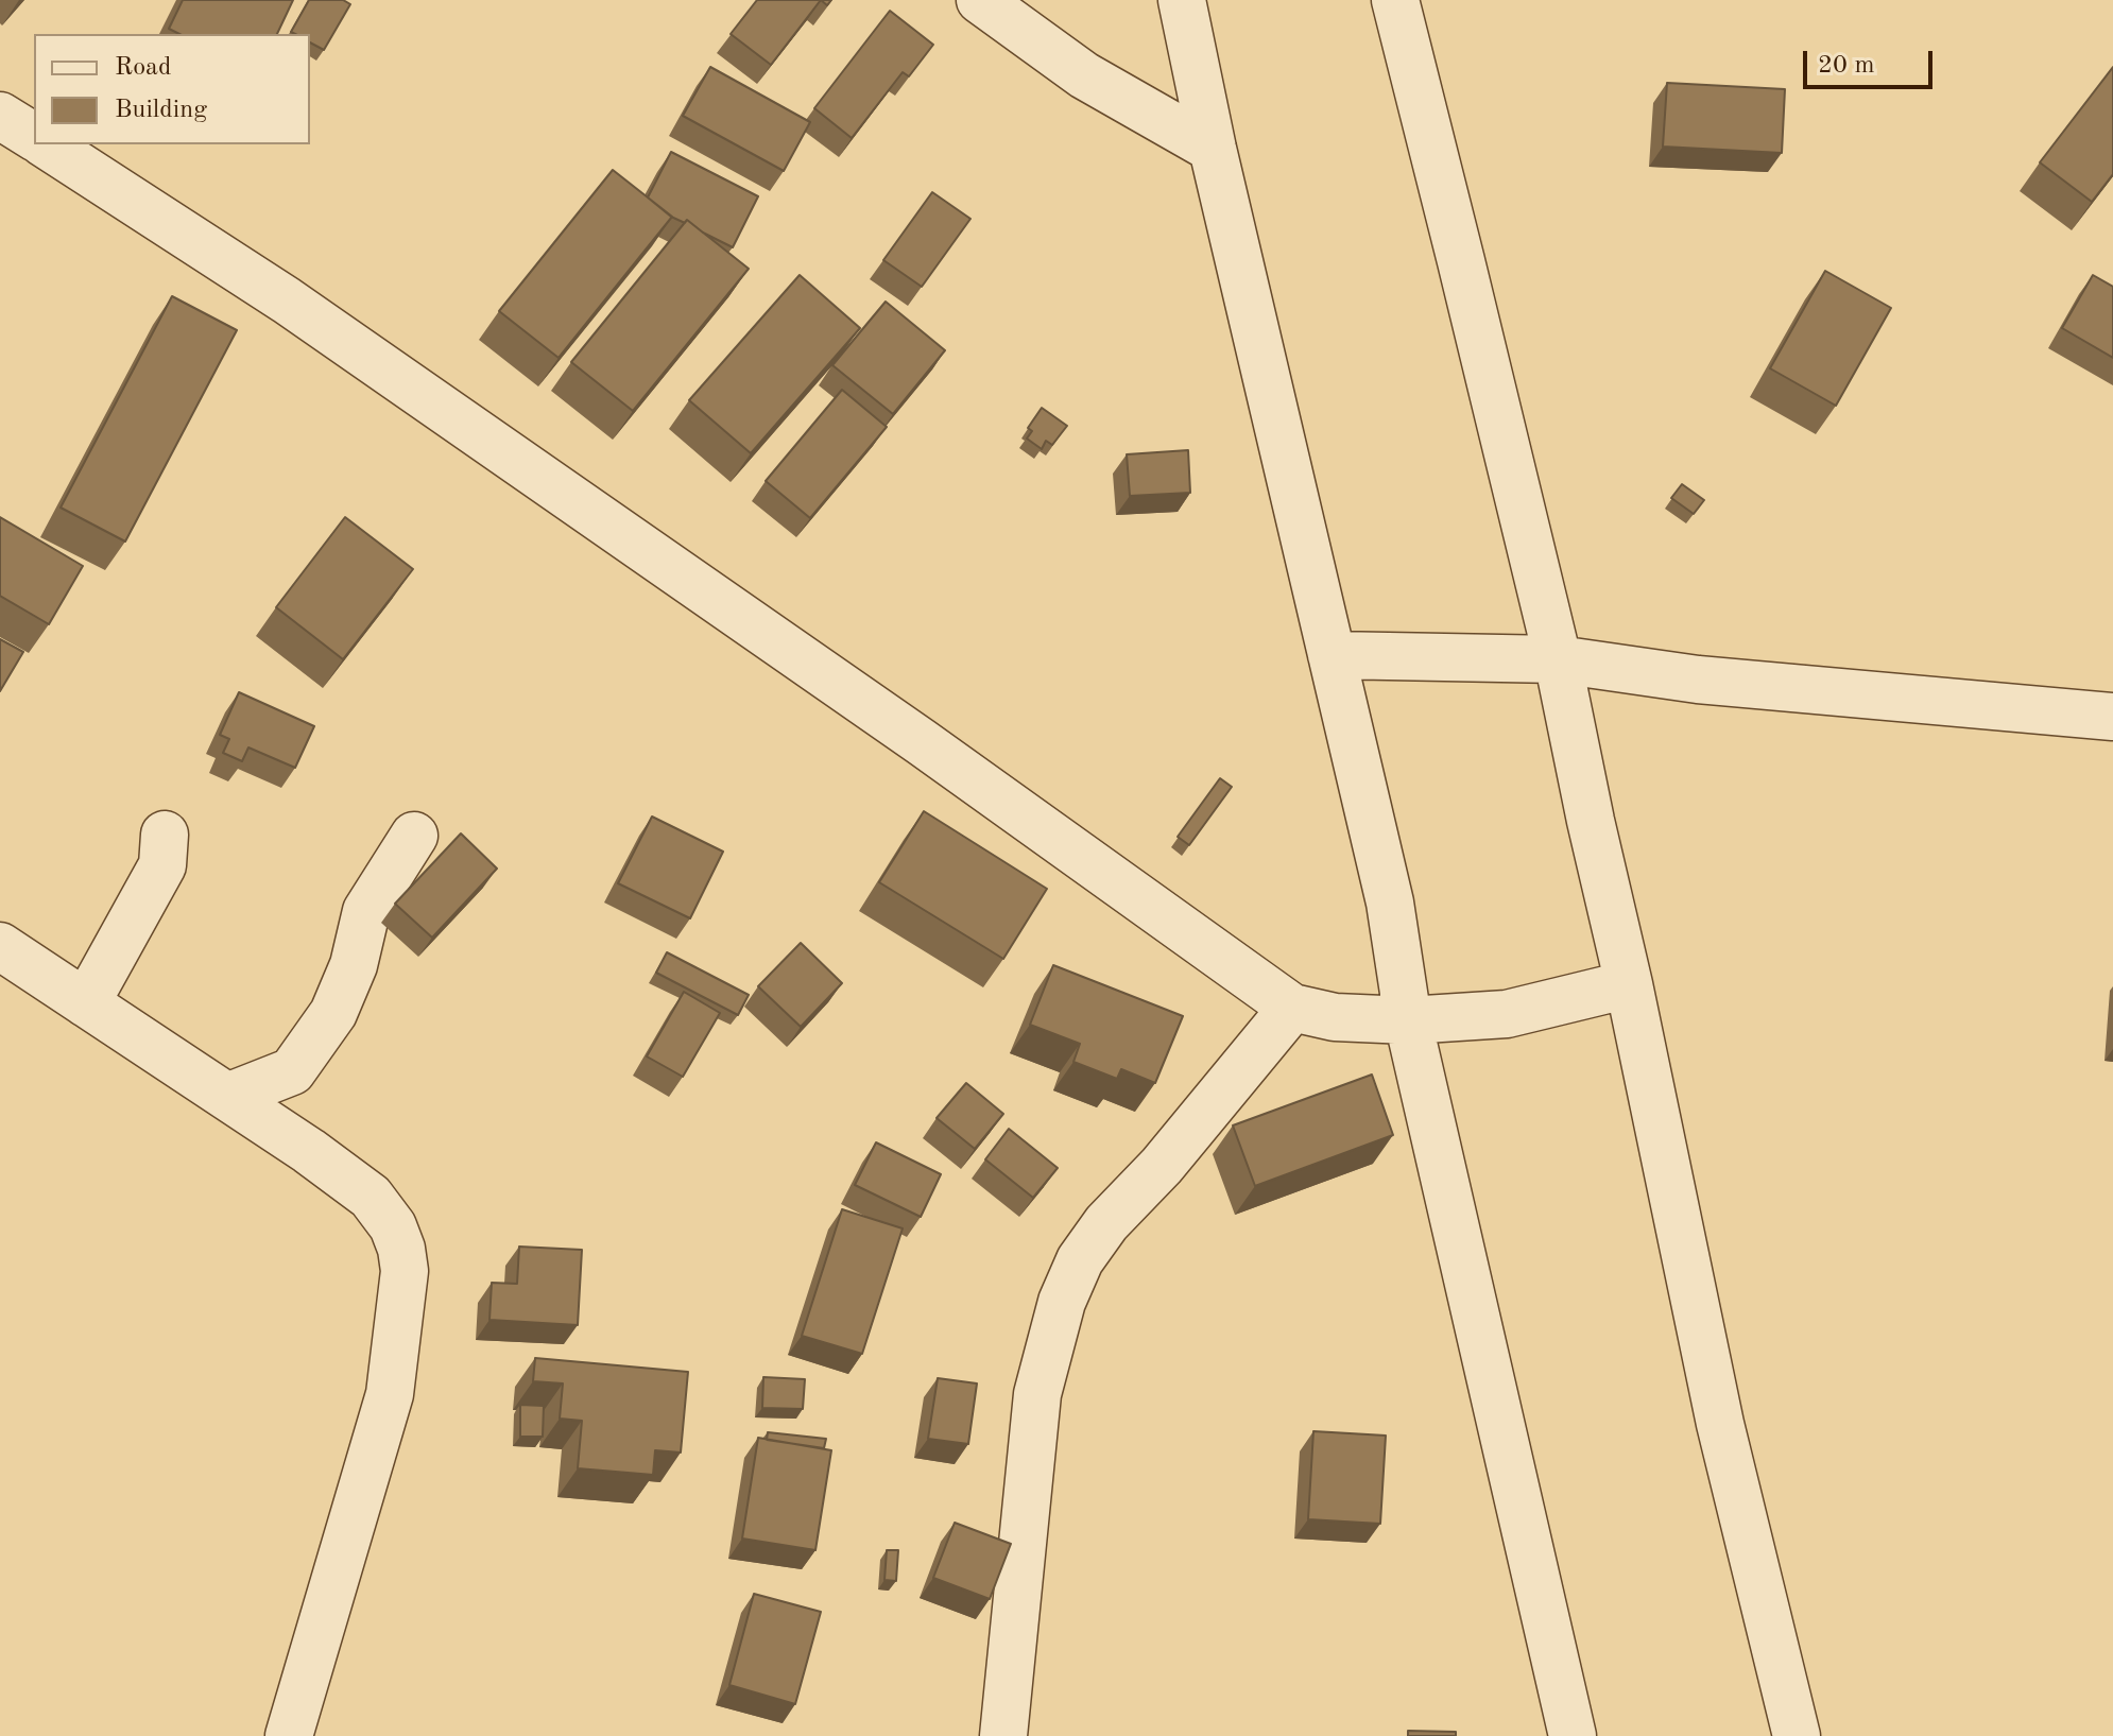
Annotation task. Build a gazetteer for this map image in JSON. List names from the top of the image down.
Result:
{
  "legend": ["Road", "Building"],
  "scale_bar": "20 m"
}
